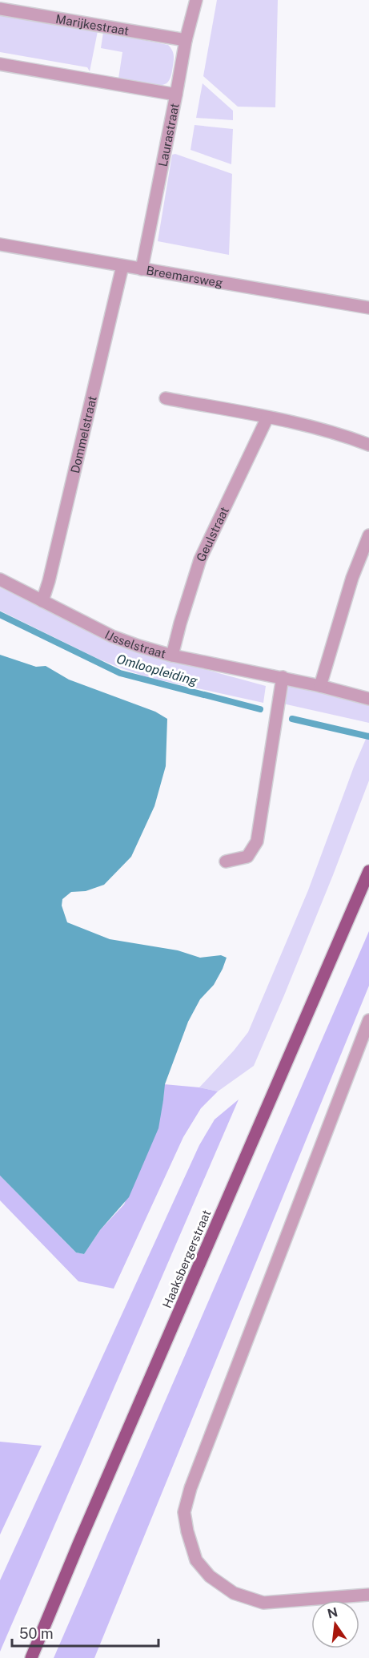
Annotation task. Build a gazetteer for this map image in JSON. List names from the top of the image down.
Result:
{
  "streets": {
    "main road": ["Haaksbergerstraat"],
    "street": [
      "Marijkestraat",
      "Laurastraat",
      "Breemarsweg",
      "Dommelstraat",
      "Geulstraat",
      "IJsselstraat"
    ]
  },
  "crossings": [
    ["Marijkestraat", "Laurastraat"],
    ["Laurastraat", "Breemarsweg"],
    ["Breemarsweg", "Dommelstraat"],
    ["Dommelstraat", "IJsselstraat"],
    ["Geulstraat", "IJsselstraat"]
  ],
  "water": ["Omloopleiding"],
  "scale_bar": "50 m",
  "north": "top"
}
